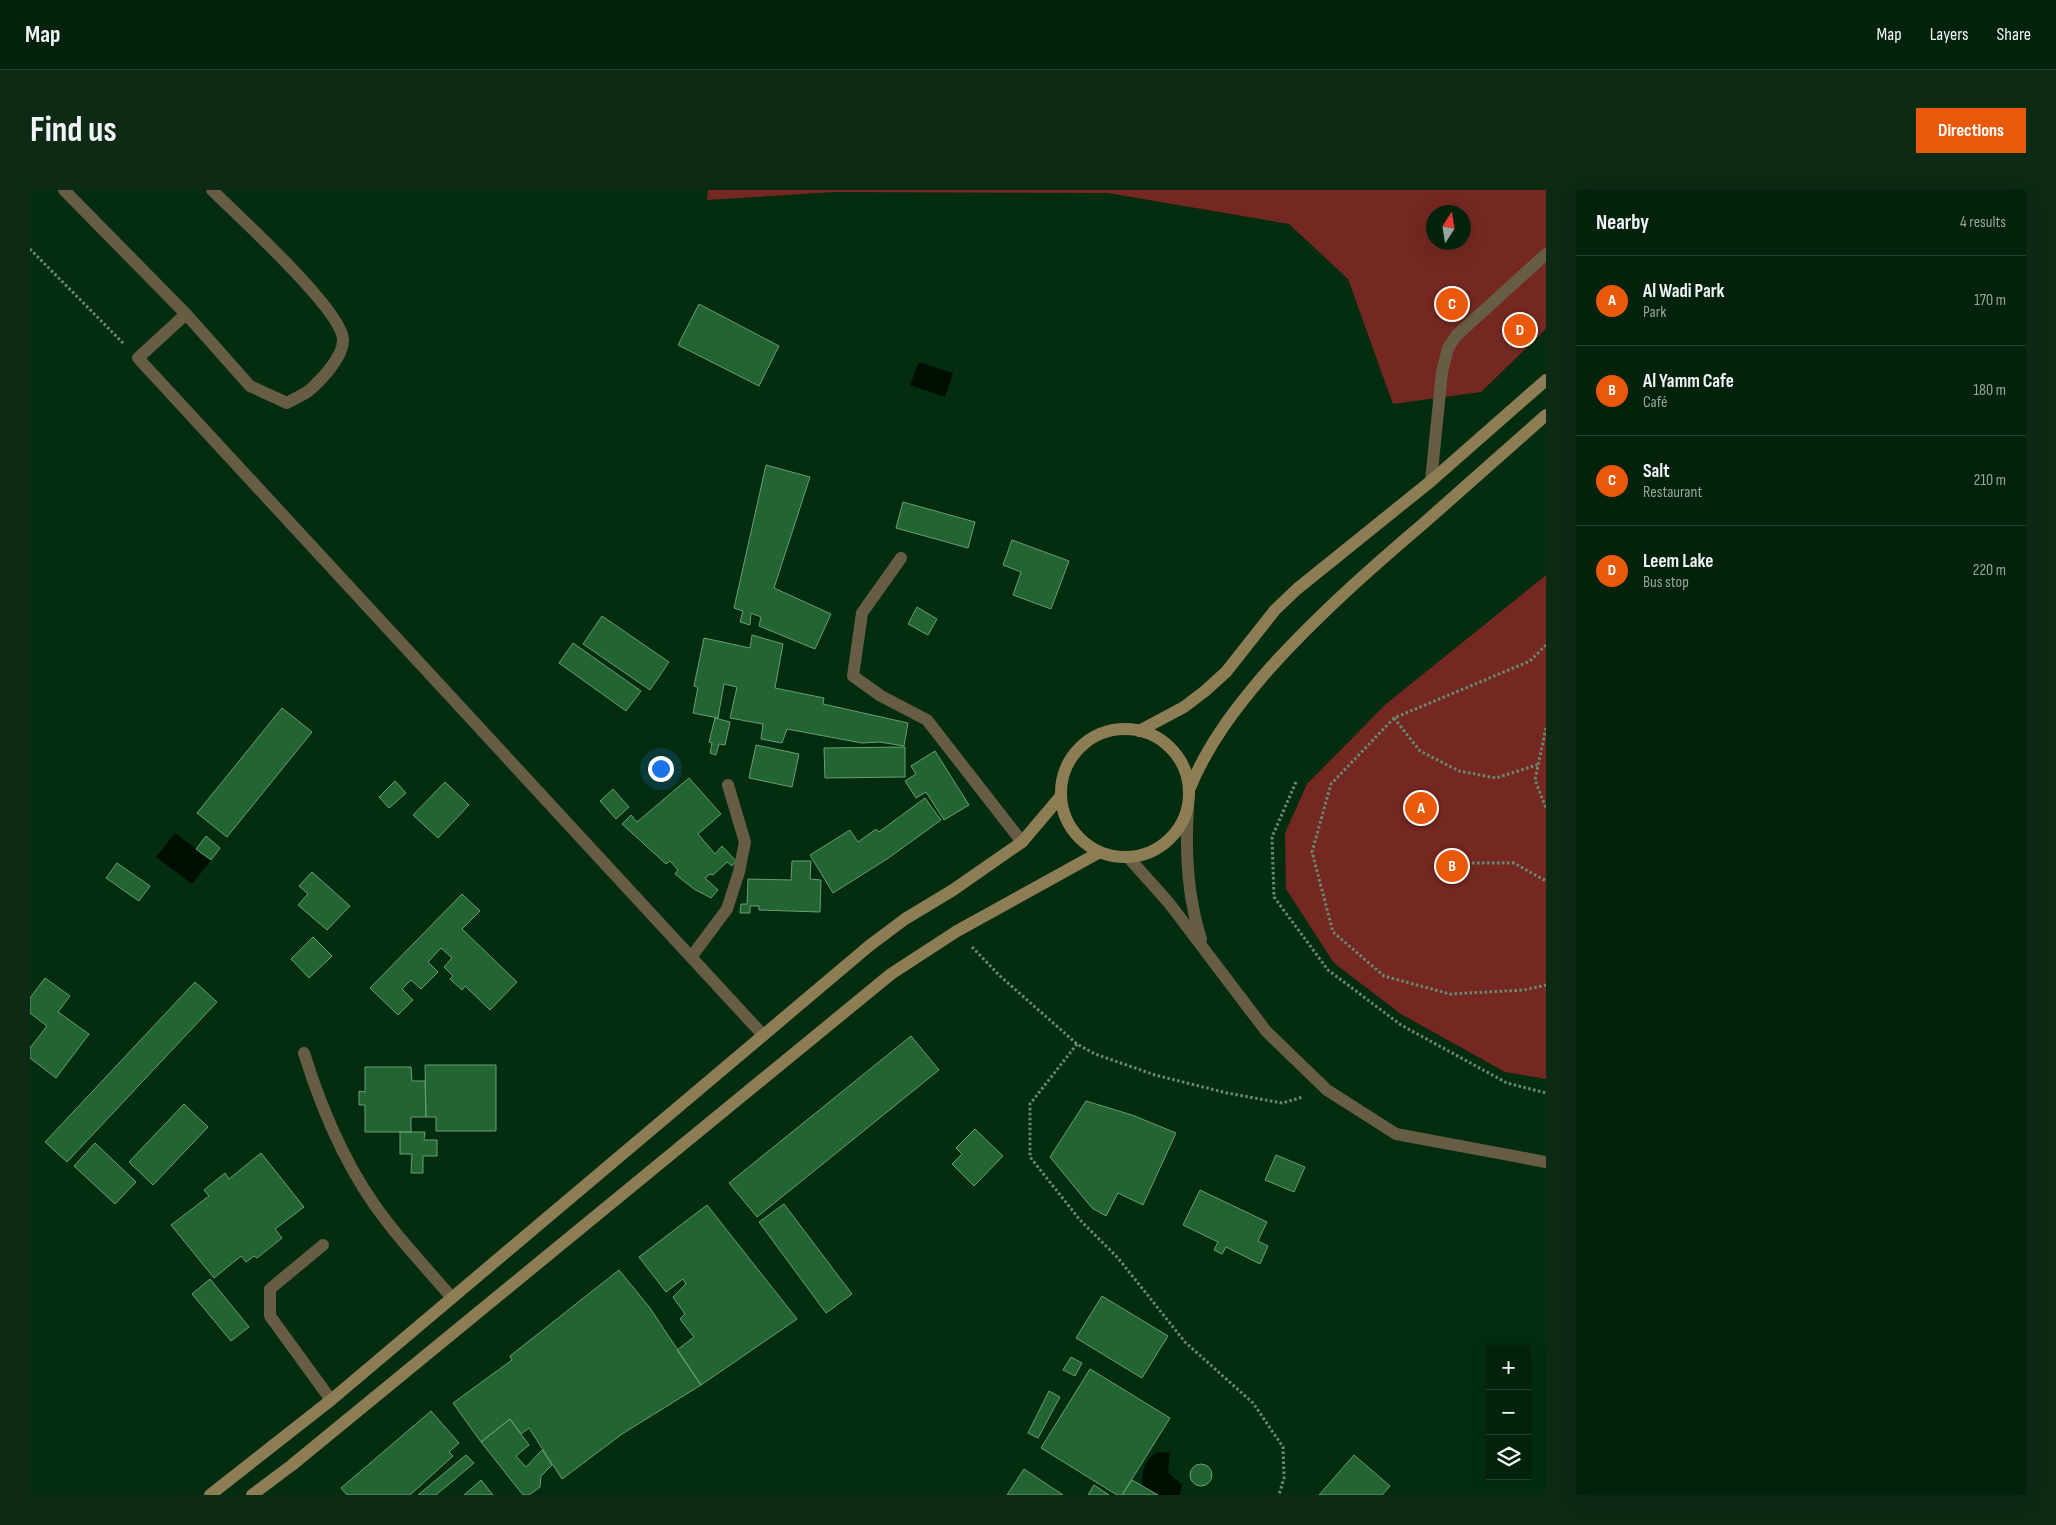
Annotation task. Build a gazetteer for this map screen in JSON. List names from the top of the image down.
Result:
{
  "north": "top",
  "page": {
    "header": "Map",
    "nav": ["Map", "Layers", "Share"],
    "buttons": "Directions",
    "title": "Find us",
    "heading": ["Nearby", "4 results"],
    "list": [
      {
        "mark": "A",
        "name": "Al Wadi Park",
        "note": "Park",
        "value": "170 m"
      },
      {
        "mark": "B",
        "name": "Al Yamm Cafe",
        "note": "Café",
        "value": "180 m"
      },
      {
        "mark": "C",
        "name": "Salt",
        "note": "Restaurant",
        "value": "210 m"
      },
      {
        "mark": "D",
        "name": "Leem Lake",
        "note": "Bus stop",
        "value": "220 m"
      }
    ],
    "pins": [
      "C",
      "D",
      "A",
      "B"
    ],
    "map_buttons": ["+", "−"]
  }
}
